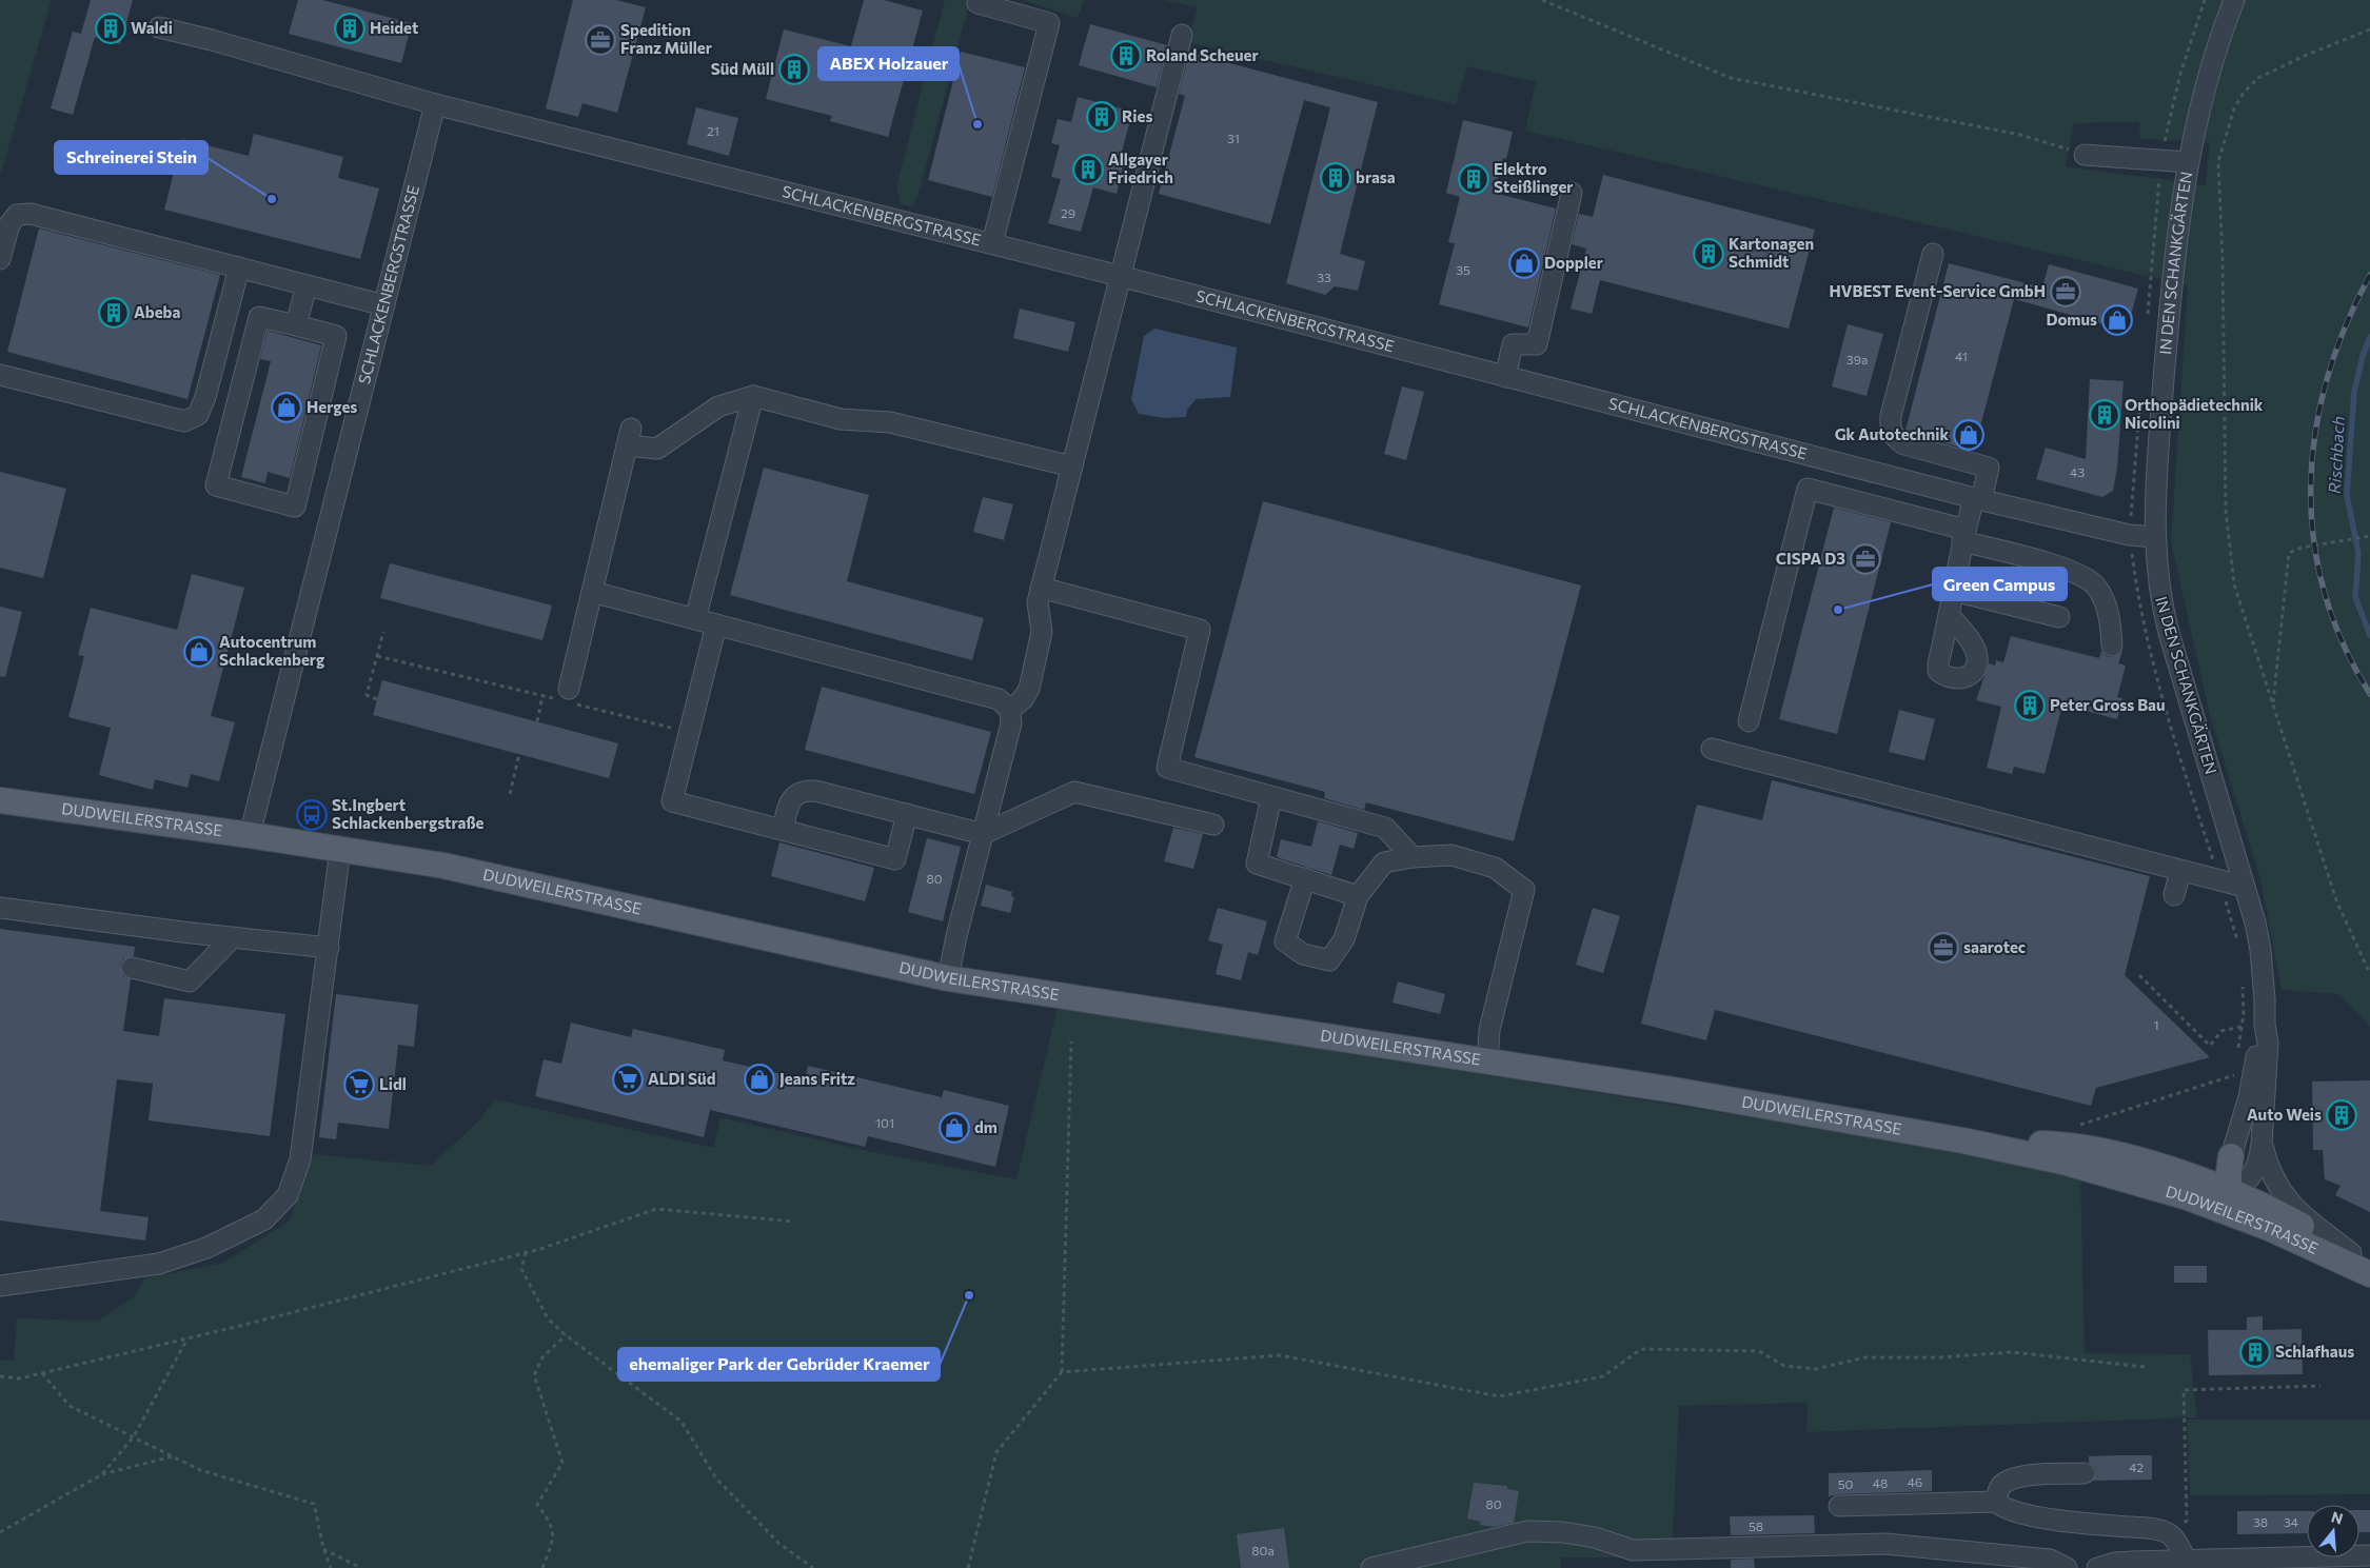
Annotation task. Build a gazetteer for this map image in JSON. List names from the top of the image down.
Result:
{
  "streets": {
    "main road": ["IN DEN SCHANKGÄRTEN", "DUDWEILERSTRASSE"],
    "street": ["SCHLACKENBERGSTRASSE"]
  },
  "crossings": [
    ["SCHLACKENBERGSTRASSE", "IN DEN SCHANKGÄRTEN"],
    ["SCHLACKENBERGSTRASSE", "DUDWEILERSTRASSE"],
    ["IN DEN SCHANKGÄRTEN", "DUDWEILERSTRASSE"]
  ],
  "water": ["Rischbach"],
  "places": {
    "building": [
      "Waldi",
      "Heidet",
      "Roland Scheuer",
      "Süd Müll",
      "Ries",
      "Allgayer Friedrich",
      "brasa",
      "Elektro Steißlinger",
      "Kartonagen Schmidt",
      "Abeba",
      "Orthopädietechnik Nicolini",
      "Peter Gross Bau",
      "Auto Weis",
      "Schlafhaus"
    ],
    "office": [
      "Spedition Franz Müller",
      "HVBEST Event-Service GmbH",
      "CISPA D3",
      "saarotec"
    ],
    "other": [
      "ABEX Holzauer",
      "Schreinerei Stein",
      "Green Campus",
      "ehemaliger Park der Gebrüder Kraemer"
    ],
    "shop": [
      "Doppler",
      "Domus",
      "Herges",
      "Gk Autotechnik",
      "Autocentrum Schlackenberg",
      "Jeans Fritz",
      "dm"
    ],
    "bus stop": ["St.Ingbert Schlackenbergstraße"],
    "supermarket": ["ALDI Süd", "Lidl"]
  },
  "house_numbers": [
    "21",
    "31",
    "29",
    "35",
    "33",
    "41",
    "39a",
    "43",
    "80",
    "1",
    "101",
    "42",
    "46",
    "48",
    "50",
    "80",
    "38",
    "34",
    "58",
    "80a"
  ],
  "north": "top"
}
